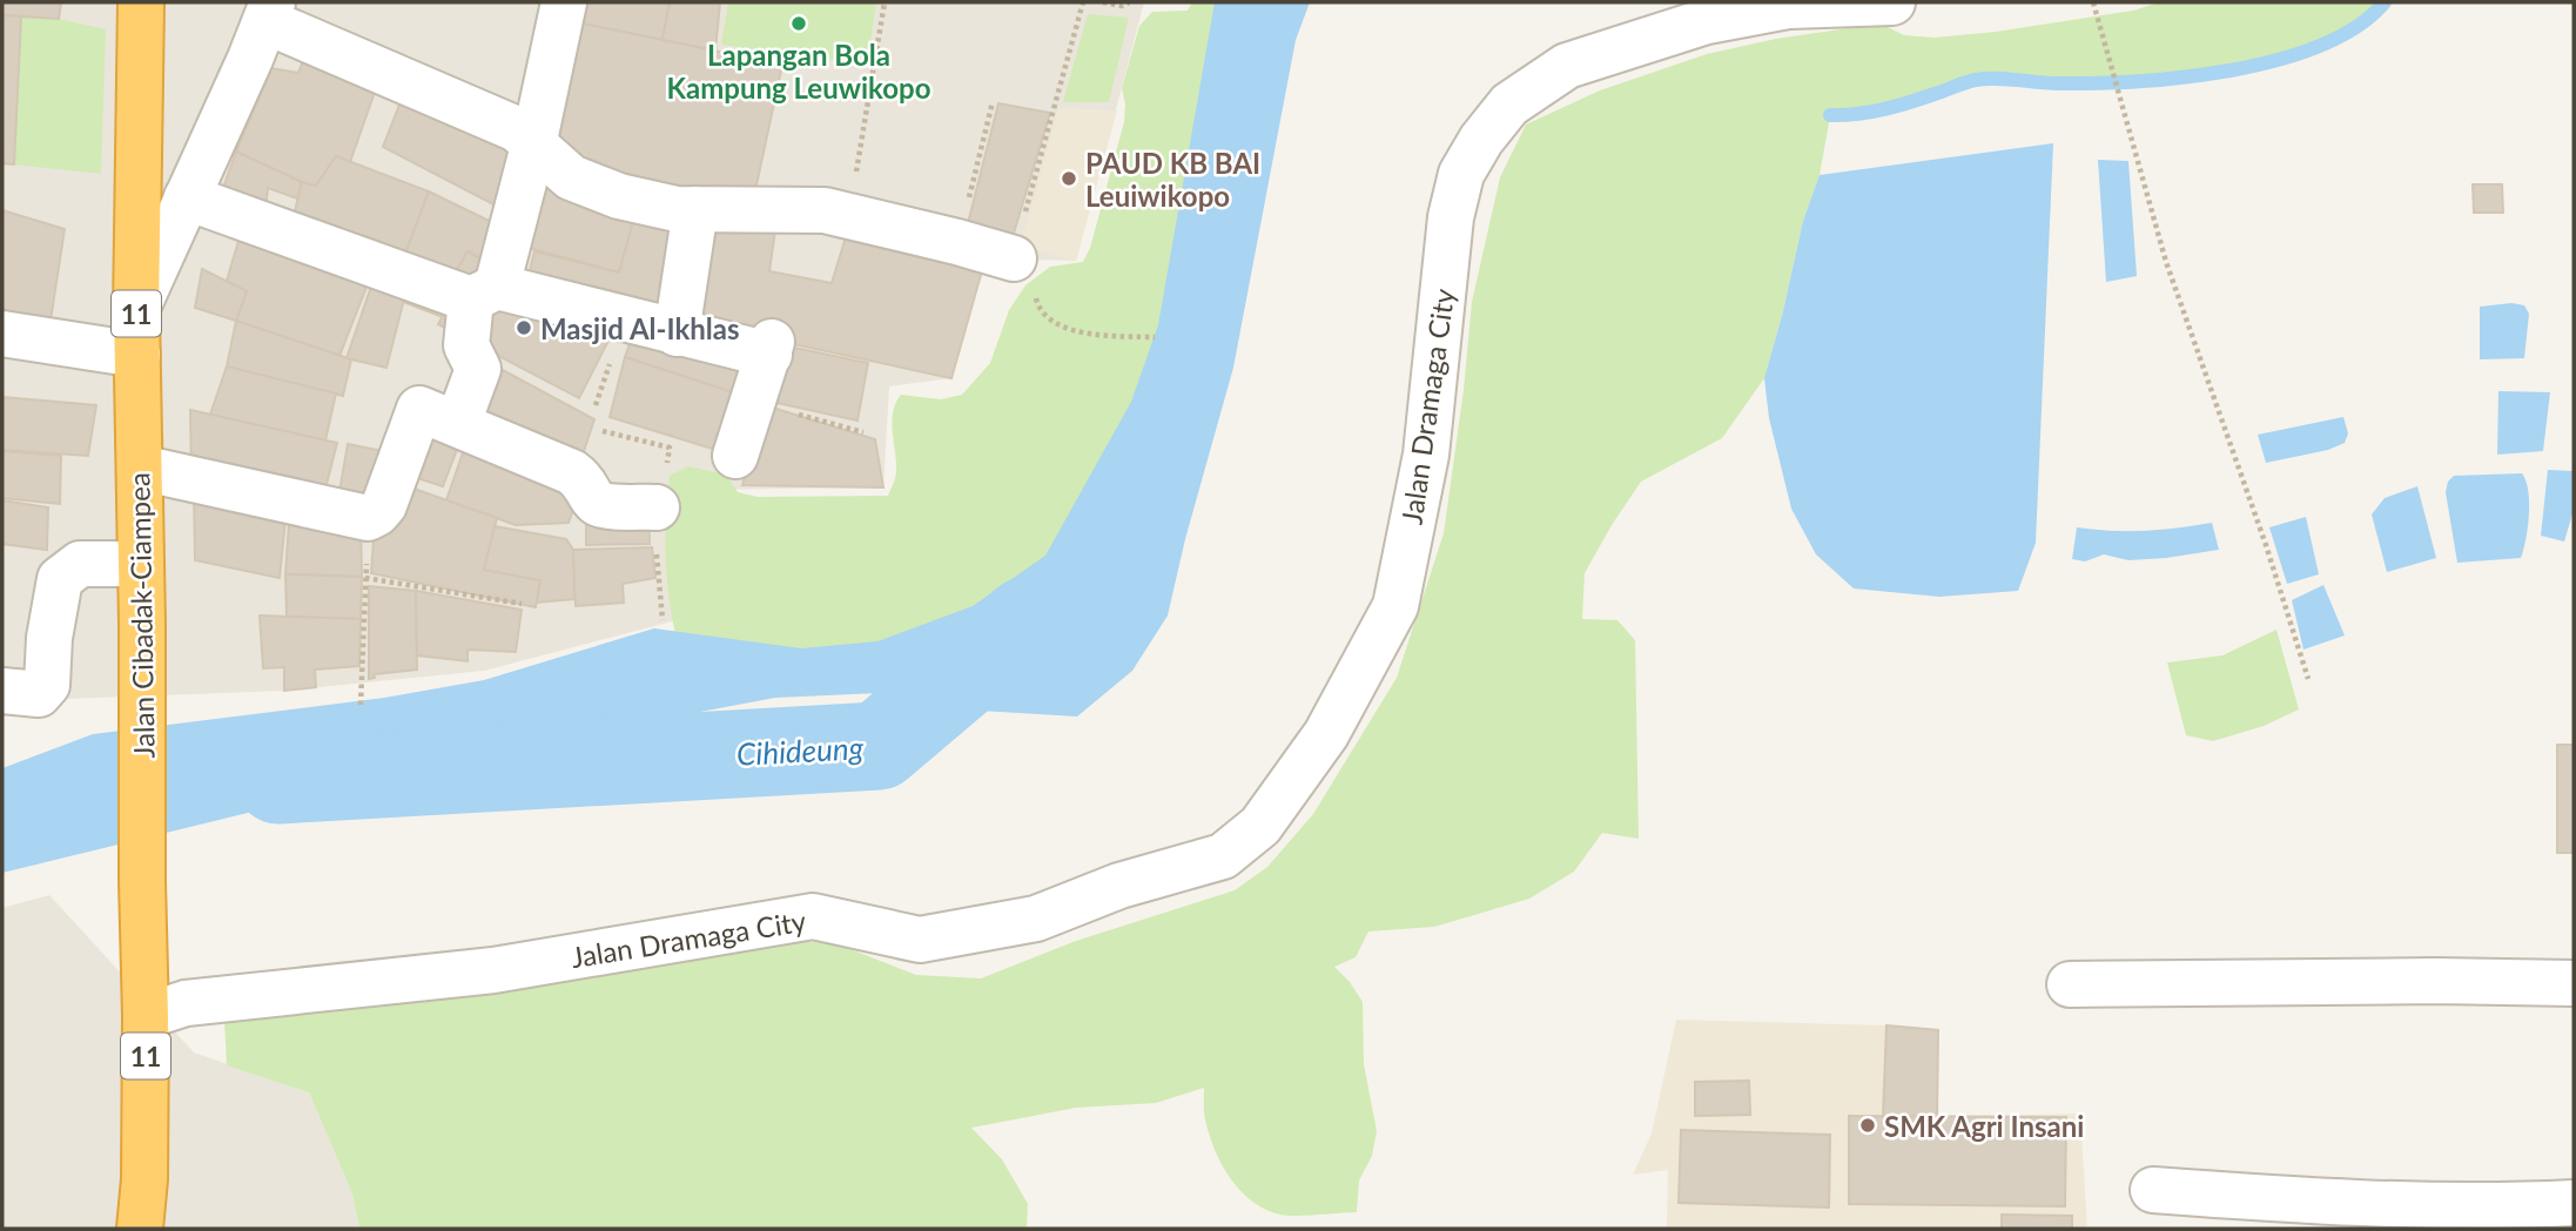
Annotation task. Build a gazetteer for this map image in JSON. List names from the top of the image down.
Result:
{
  "streets": {
    "highway": ["11", "Jalan Cibadak-Ciampea"],
    "street": ["Jalan Dramaga City"]
  },
  "crossings": [
    ["Jalan Dramaga City", "Jalan Cibadak-Ciampea"]
  ],
  "water": ["Cihideung"],
  "places": [
    "Lapangan Bola Kampung Leuwikopo",
    "PAUD KB BAI Leuiwikopo",
    "Masjid Al-Ikhlas",
    "SMK Agri Insani"
  ]
}
